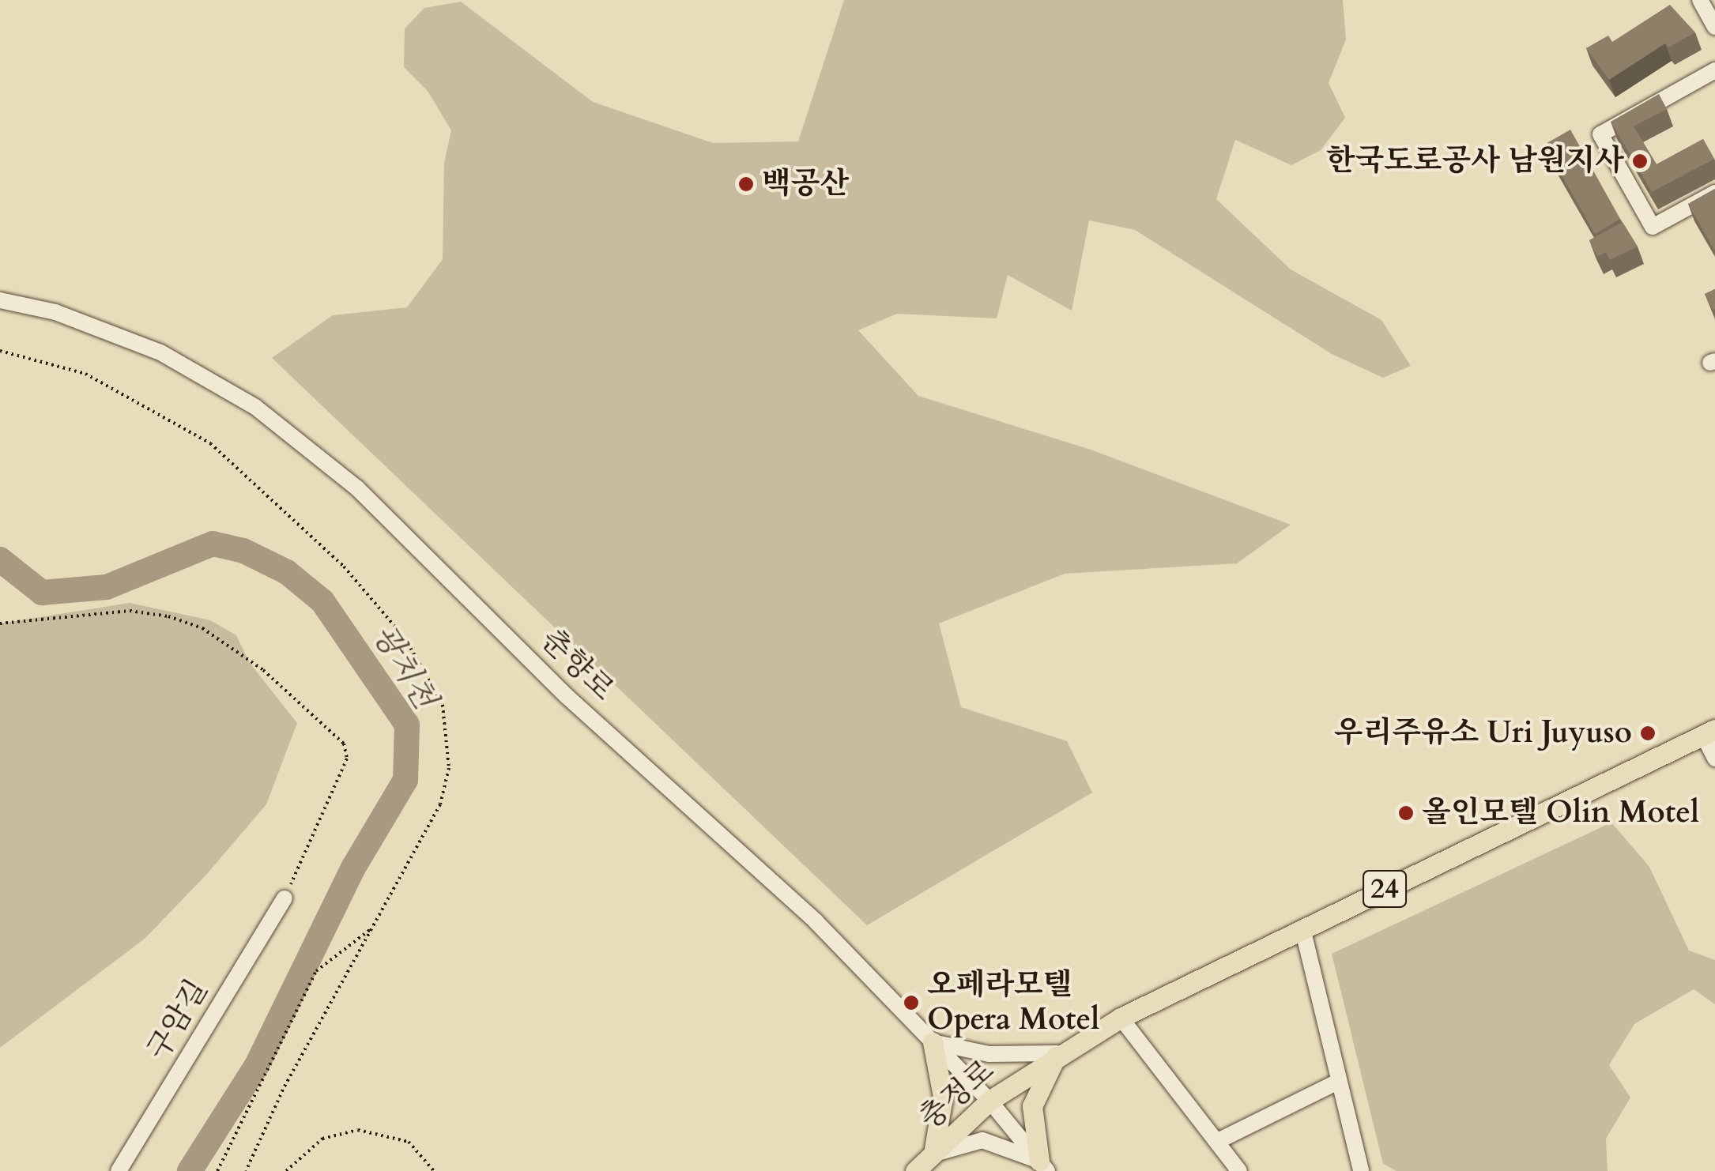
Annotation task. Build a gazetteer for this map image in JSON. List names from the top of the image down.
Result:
{
  "streets": {
    "main road": ["24", "충정로"],
    "street": ["춘향로", "구암길"]
  },
  "crossings": [
    ["춘향로", "충정로"]
  ],
  "water": ["광치천"],
  "places": [
    "한국도로공사 남원지사",
    "백공산",
    "우리주유소 Uri Juyuso",
    "올인모텔 Olin Motel",
    "오페라모텔 Opera Motel"
  ]
}
